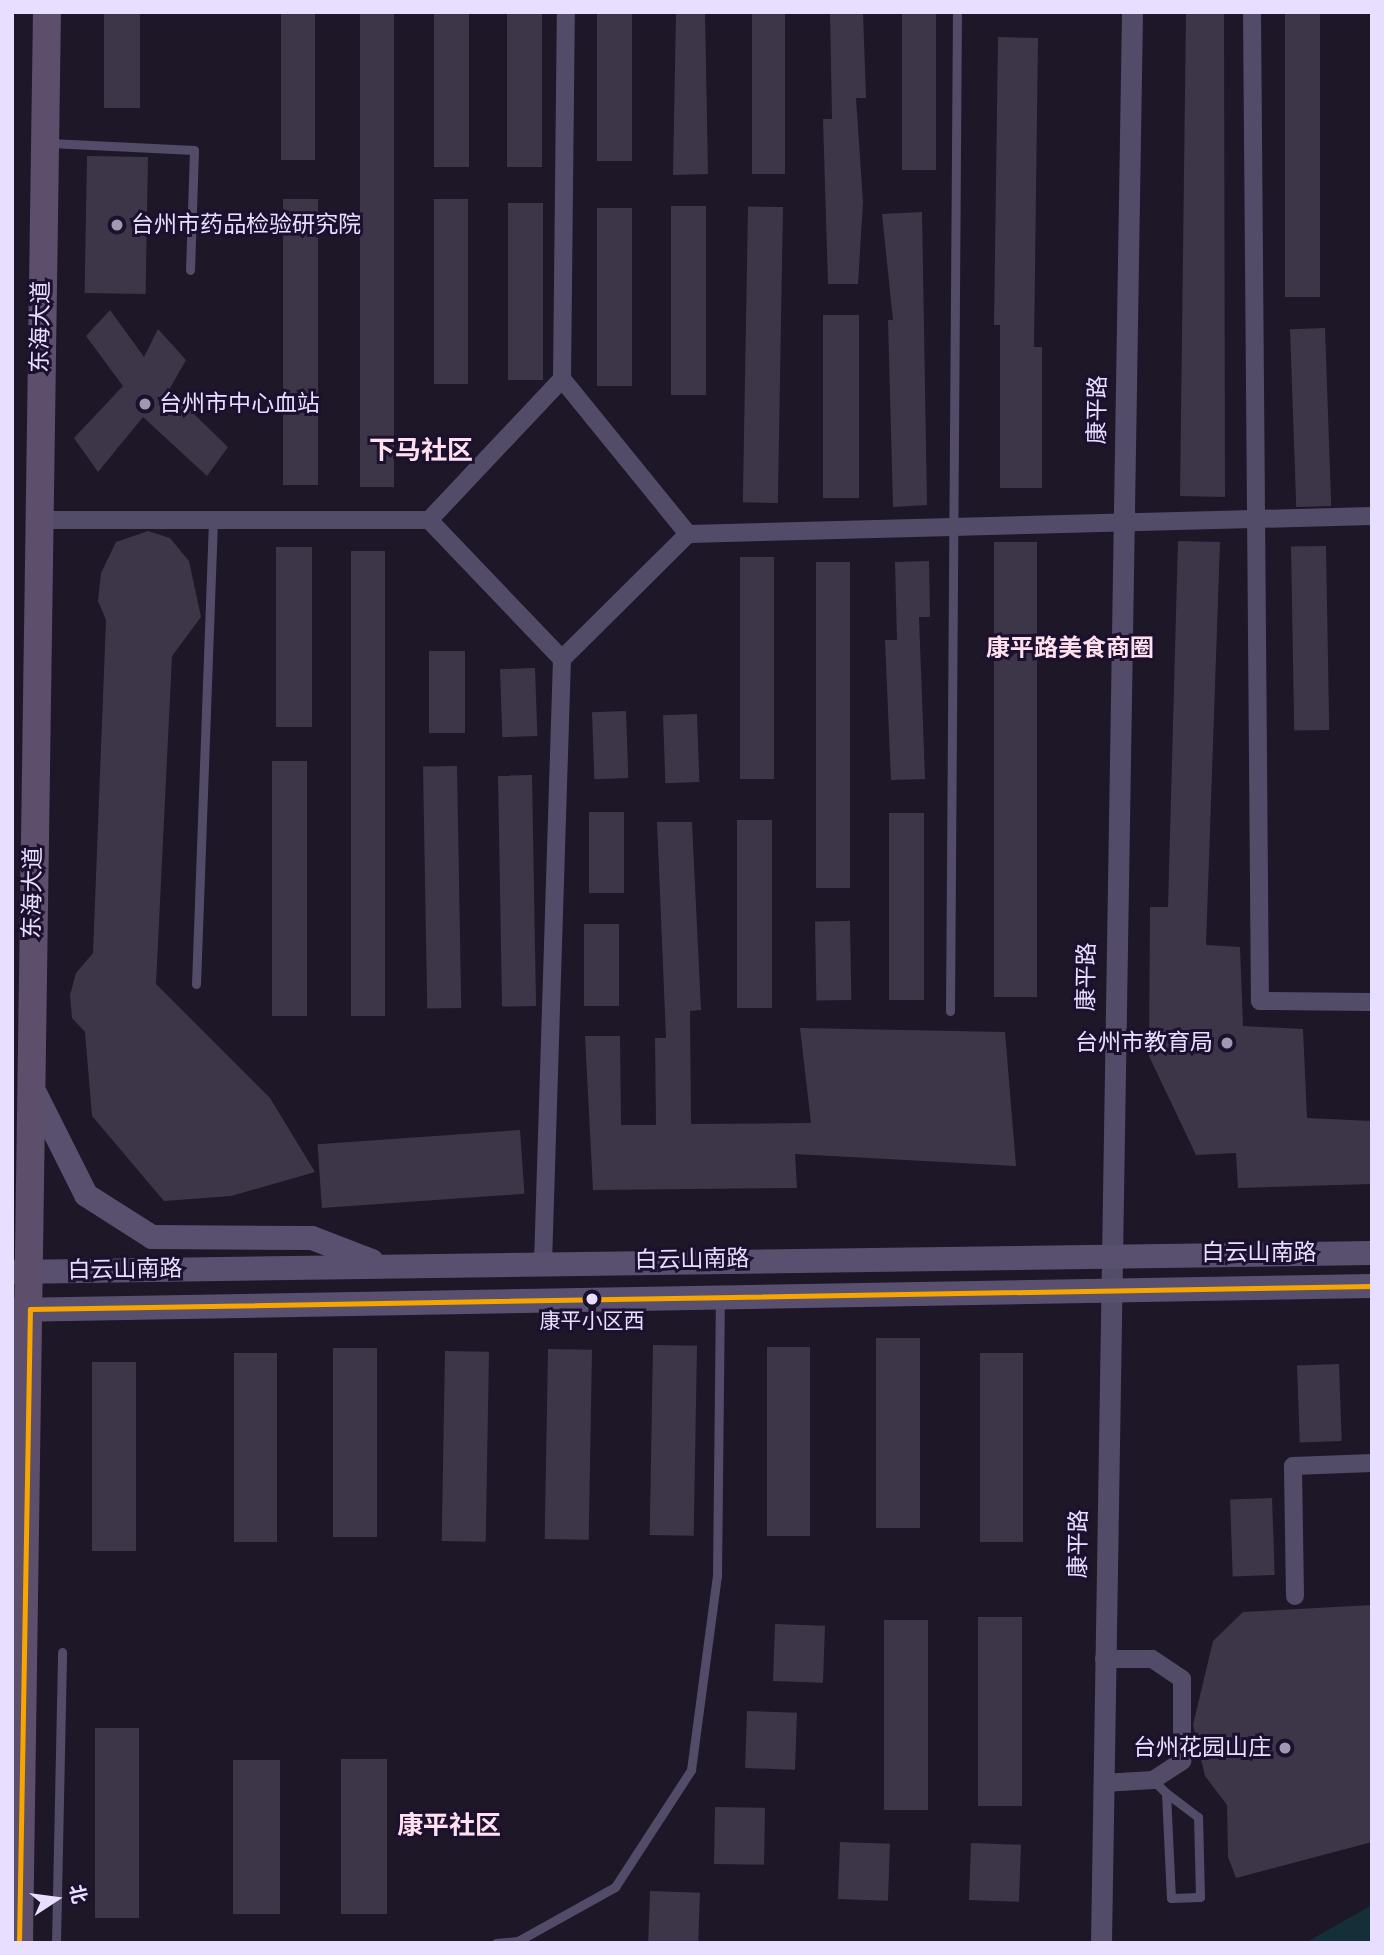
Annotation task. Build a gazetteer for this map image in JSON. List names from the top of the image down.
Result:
{
  "streets": {
    "main road": ["东海大道", "白云山南路"],
    "street": ["康平路"]
  },
  "crossings": [
    ["东海大道", "白云山南路"],
    ["康平路", "白云山南路"]
  ],
  "districts": ["下马社区", "康平路美食商圈", "康平社区"],
  "places": [
    "台州市药品检验研究院",
    "台州市中心血站",
    "台州市教育局",
    "康平小区西",
    "台州花园山庄"
  ],
  "north": "right"
}
